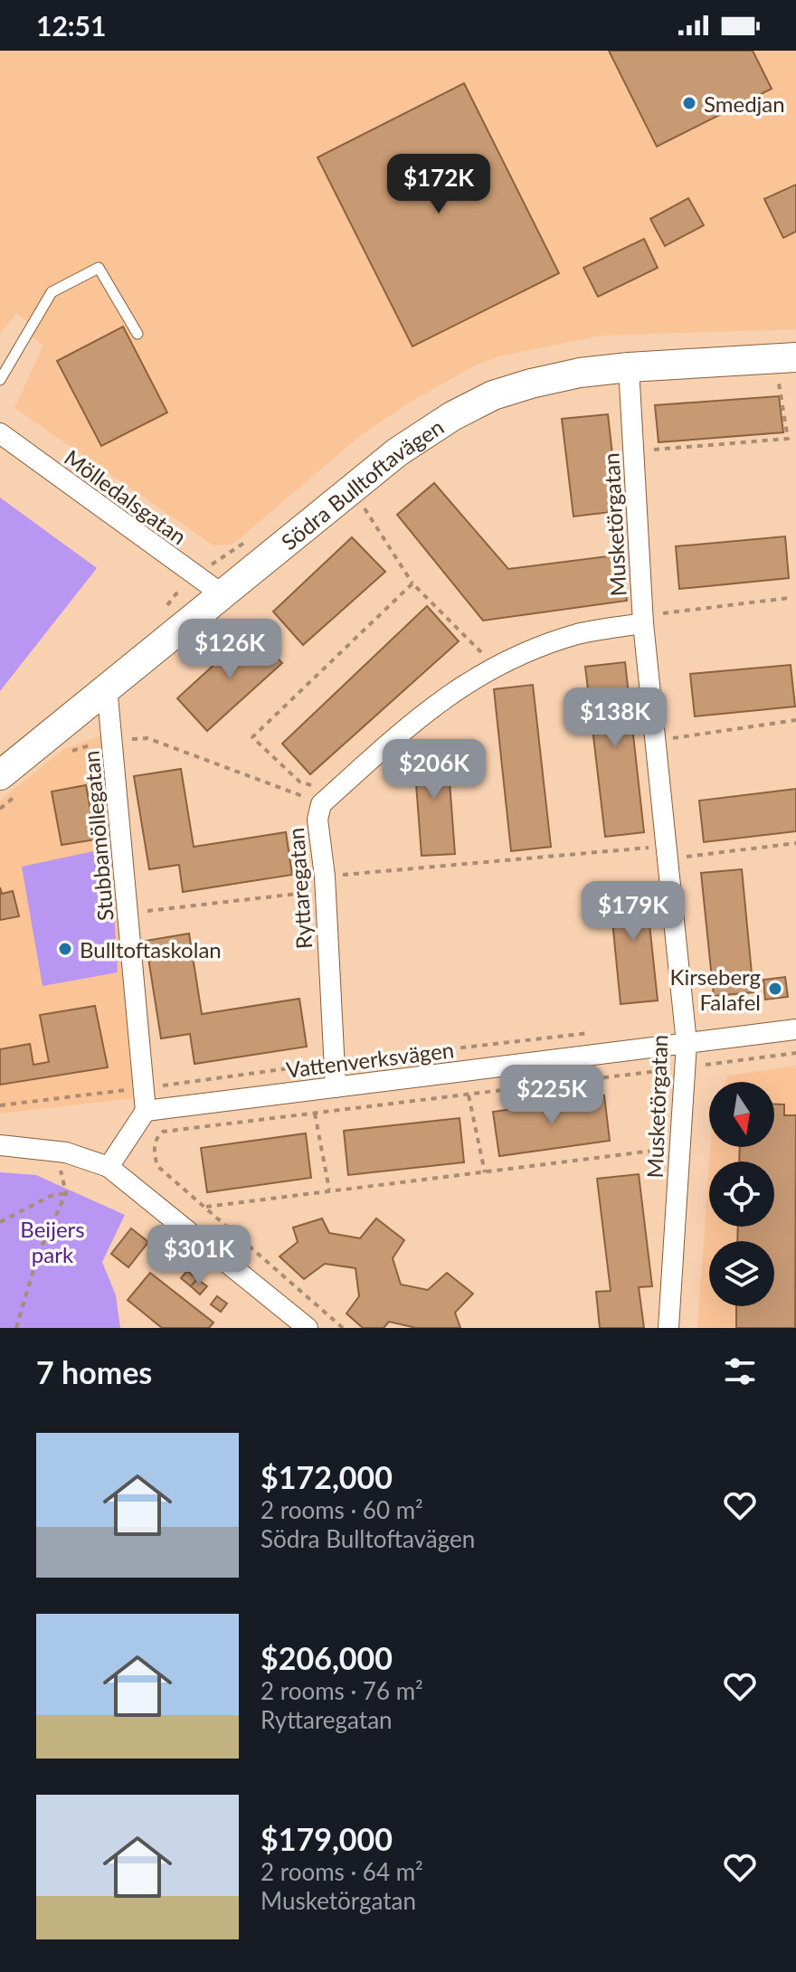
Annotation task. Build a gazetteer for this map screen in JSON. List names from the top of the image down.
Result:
{
  "streets": {
    "street": [
      "Södra Bulltoftavägen",
      "Mölledalsgatan",
      "Musketörgatan",
      "Stubbamöllegatan",
      "Ryttaregatan",
      "Vattenverksvägen"
    ]
  },
  "crossings": [
    ["Södra Bulltoftavägen", "Mölledalsgatan"],
    ["Södra Bulltoftavägen", "Musketörgatan"],
    ["Södra Bulltoftavägen", "Stubbamöllegatan"],
    ["Musketörgatan", "Vattenverksvägen"],
    ["Stubbamöllegatan", "Vattenverksvägen"],
    ["Ryttaregatan", "Vattenverksvägen"]
  ],
  "parks": ["Beijers park"],
  "places": ["Smedjan", "Bulltoftaskolan", "Kirseberg Falafel"],
  "north": "bottom",
  "page": {
    "status": "12:51",
    "price": [
      "$172K",
      "$126K",
      "$138K",
      "$206K",
      "$179K",
      "$225K",
      "$301K"
    ],
    "heading": "7 homes",
    "list": [
      {
        "name": "$172,000",
        "note": "2 rooms · 60 m² · Södra Bulltoftavägen"
      },
      {
        "name": "$206,000",
        "note": "2 rooms · 76 m² · Ryttaregatan"
      },
      {
        "name": "$179,000",
        "note": "2 rooms · 64 m² · Musketörgatan"
      }
    ]
  }
}
